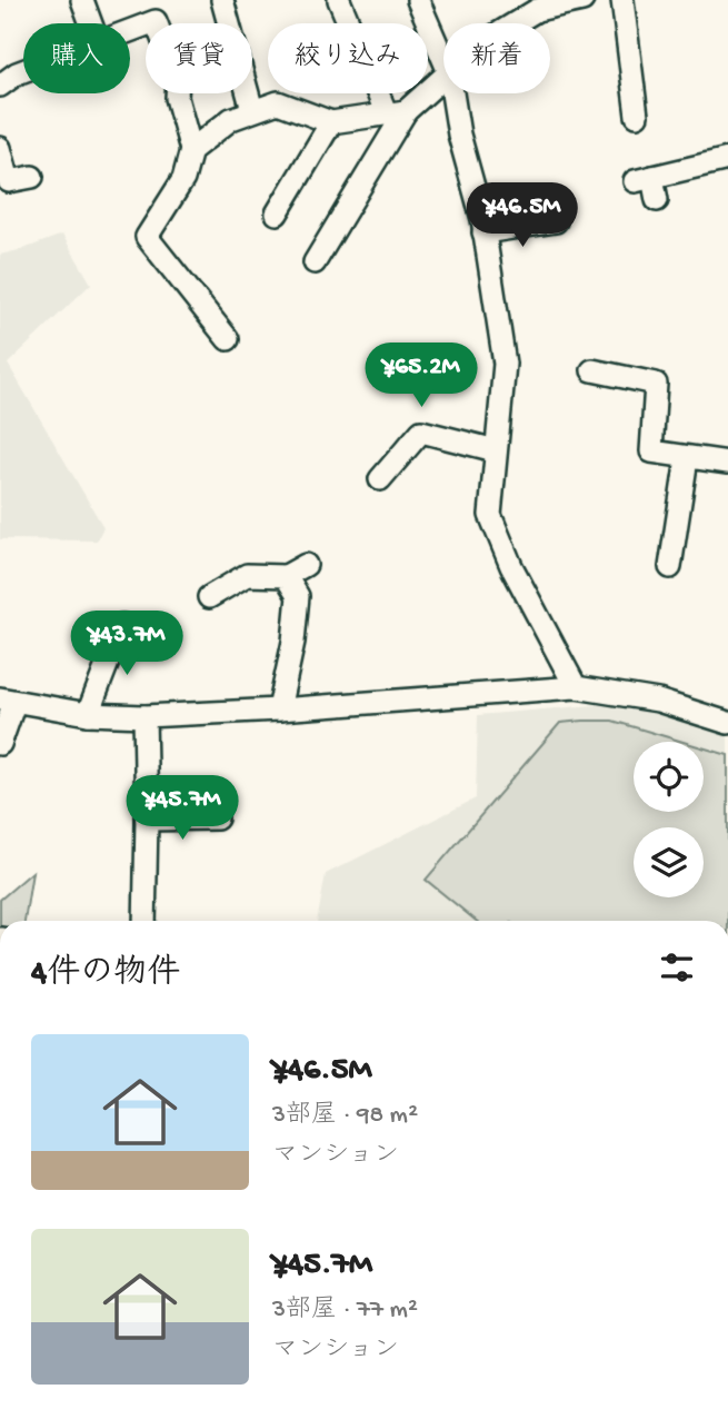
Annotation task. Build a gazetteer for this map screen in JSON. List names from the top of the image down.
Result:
{
  "page": {
    "chip": [
      "購入",
      "賃貸",
      "絞り込み",
      "新着"
    ],
    "price": [
      "¥46.5M",
      "¥65.2M",
      "¥43.7M",
      "¥45.7M"
    ],
    "heading": "4件の物件",
    "list": [
      {
        "name": "¥46.5M",
        "note": "3部屋 · 98 m² · マンション"
      },
      {
        "name": "¥45.7M",
        "note": "3部屋 · 77 m² · マンション"
      }
    ]
  }
}
